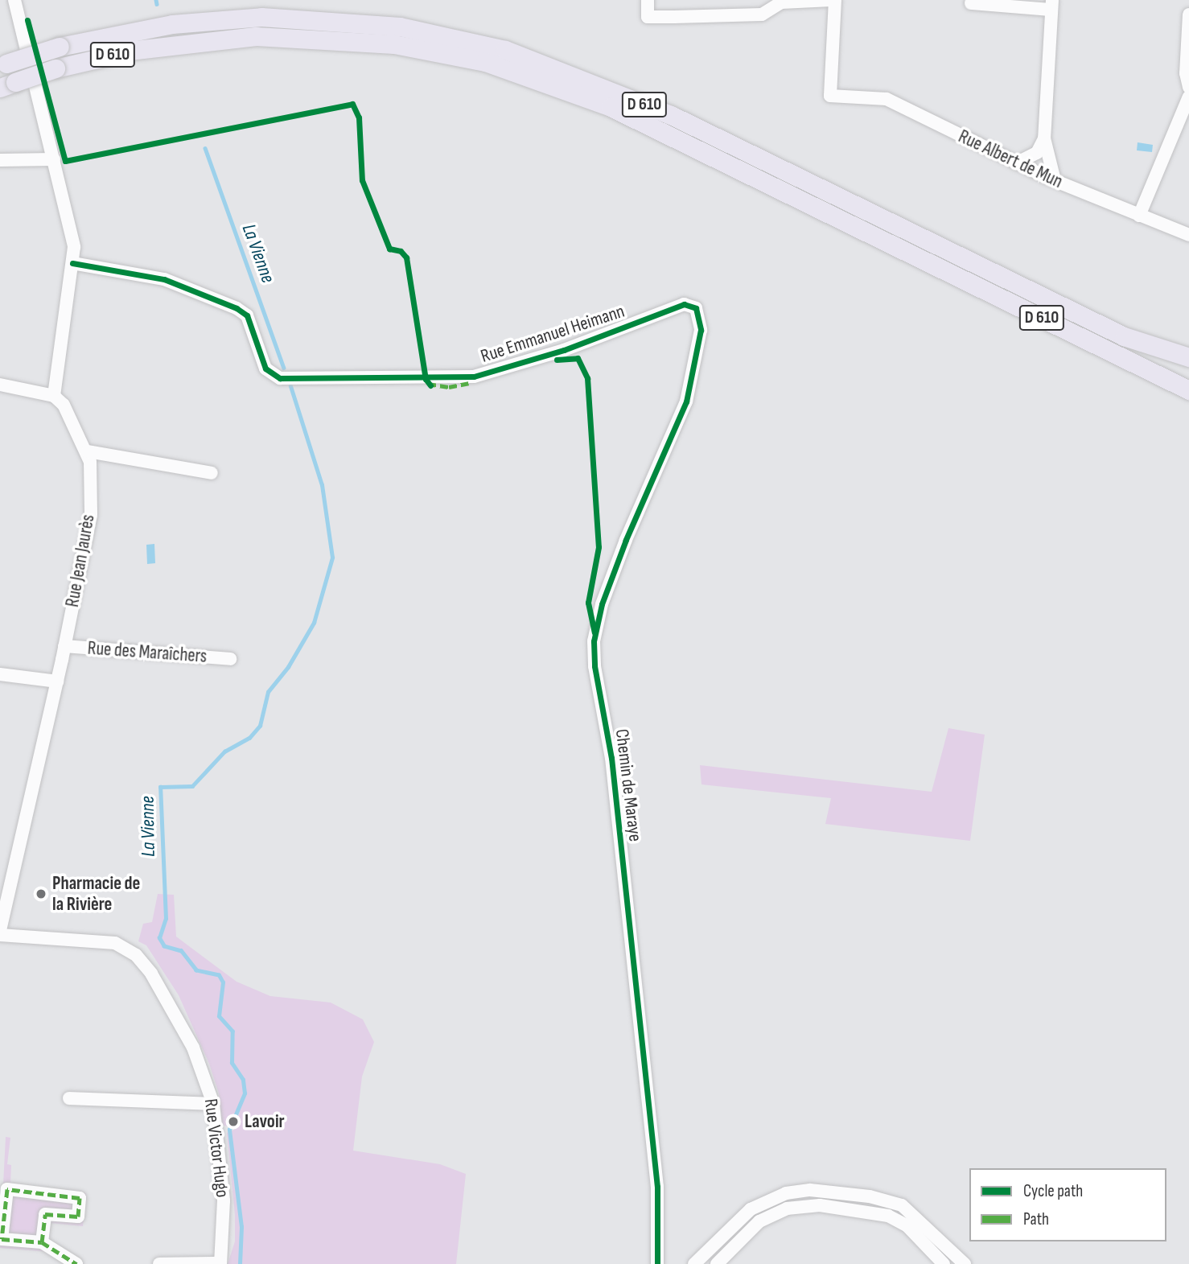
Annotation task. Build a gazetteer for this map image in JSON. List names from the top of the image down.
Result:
{
  "streets": {
    "highway": ["D 610"],
    "street": [
      "Rue Albert de Mun",
      "Rue Emmanuel Heimann",
      "Rue Jean Jaurès",
      "Rue des Maraîchers",
      "Chemin de Maraye",
      "Rue Victor Hugo"
    ]
  },
  "crossings": [
    ["Rue Emmanuel Heimann", "Chemin de Maraye"],
    ["Rue Jean Jaurès", "Rue des Maraîchers"]
  ],
  "water": ["La Vienne"],
  "places": ["Pharmacie de la Rivière", "Lavoir"],
  "legend": ["Cycle path", "Path"]
}
